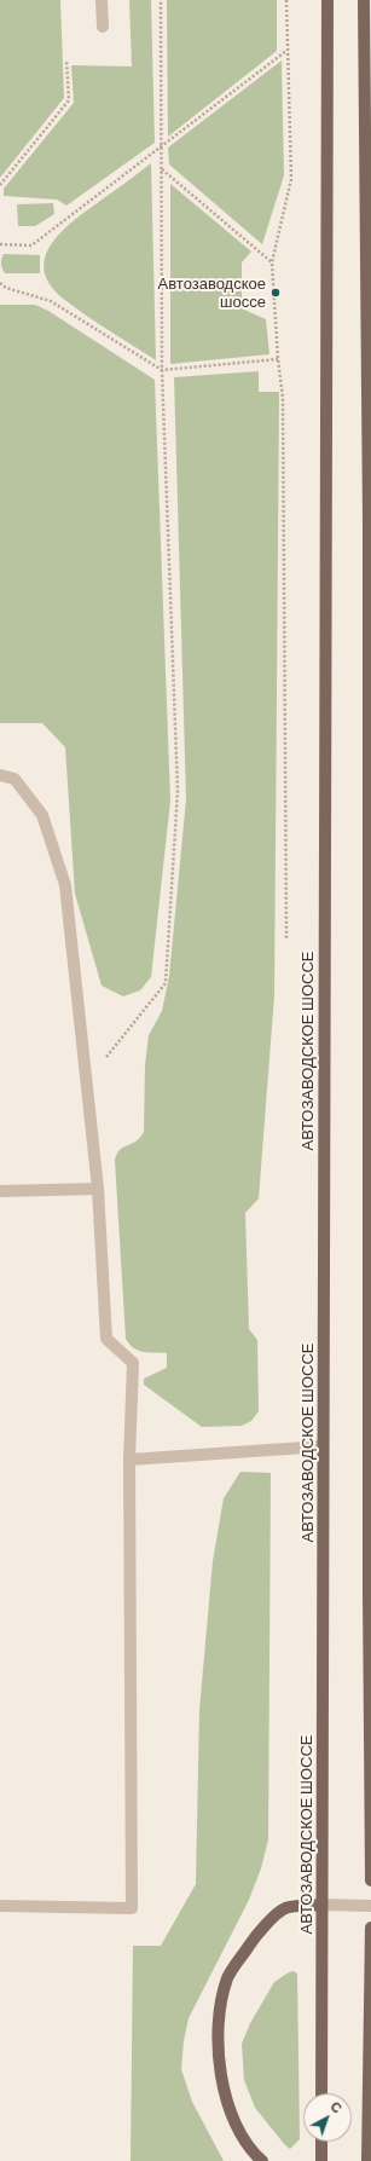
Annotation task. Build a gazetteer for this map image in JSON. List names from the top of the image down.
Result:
{
  "streets": {
    "main road": ["АВТОЗАВОДСКОЕ ШОССЕ"]
  },
  "places": ["Автозаводское шоссе"],
  "north": "top right"
}
